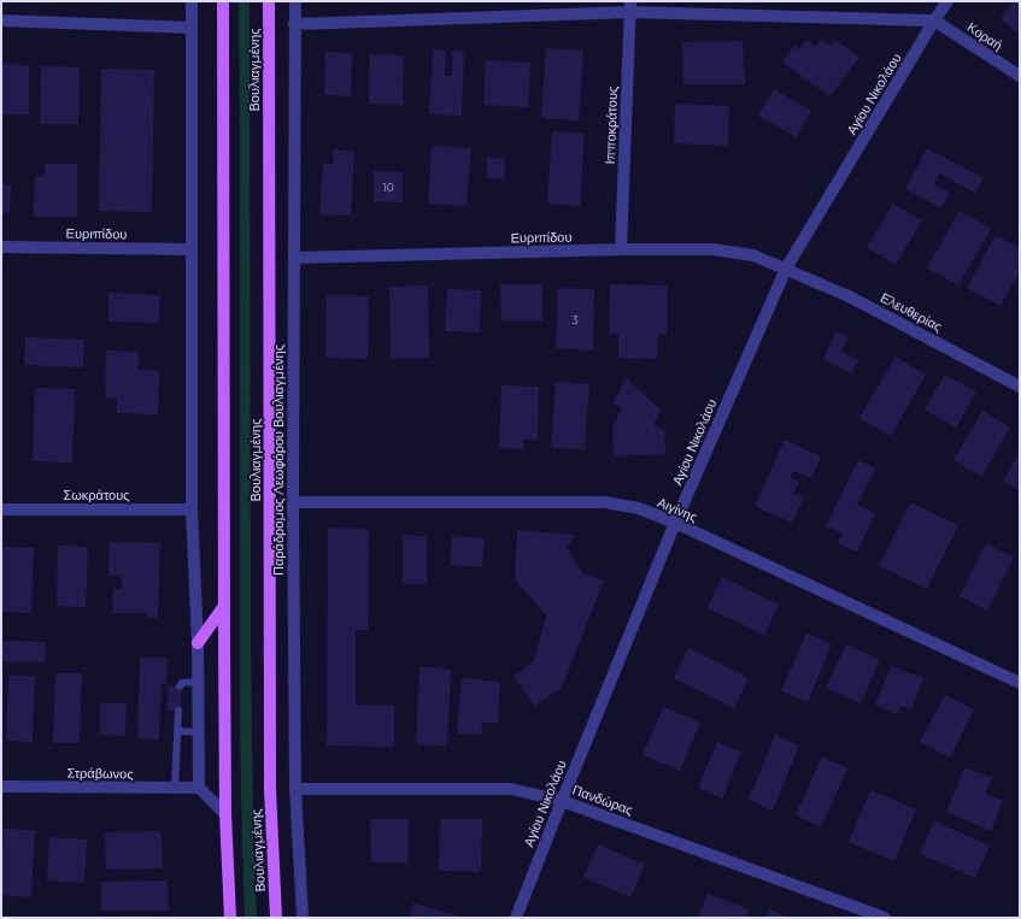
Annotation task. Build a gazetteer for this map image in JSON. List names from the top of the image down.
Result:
{
  "streets": {
    "main road": ["Βουλιαγμένης"],
    "street": [
      "Κοραή",
      "Αγίου Νικολάου",
      "Ιπποκράτους",
      "Ευριπίδου",
      "Ελευθερίας",
      "Παράδρομος Λεωφόρου Βουλιαγμένης",
      "Σωκράτους",
      "Αιγίνης",
      "Στράβωνος",
      "Πανδώρας"
    ]
  },
  "crossings": [
    ["Κοραή", "Αγίου Νικολάου"],
    ["Αγίου Νικολάου", "Ευριπίδου"],
    ["Αγίου Νικολάου", "Ελευθερίας"],
    ["Αγίου Νικολάου", "Αιγίνης"],
    ["Αγίου Νικολάου", "Πανδώρας"],
    ["Ιπποκράτους", "Ευριπίδου"],
    ["Ευριπίδου", "Ελευθερίας"],
    ["Ευριπίδου", "Παράδρομος Λεωφόρου Βουλιαγμένης"],
    ["Παράδρομος Λεωφόρου Βουλιαγμένης", "Αιγίνης"],
    ["Παράδρομος Λεωφόρου Βουλιαγμένης", "Πανδώρας"]
  ],
  "house_numbers": ["10", "3"]
}
